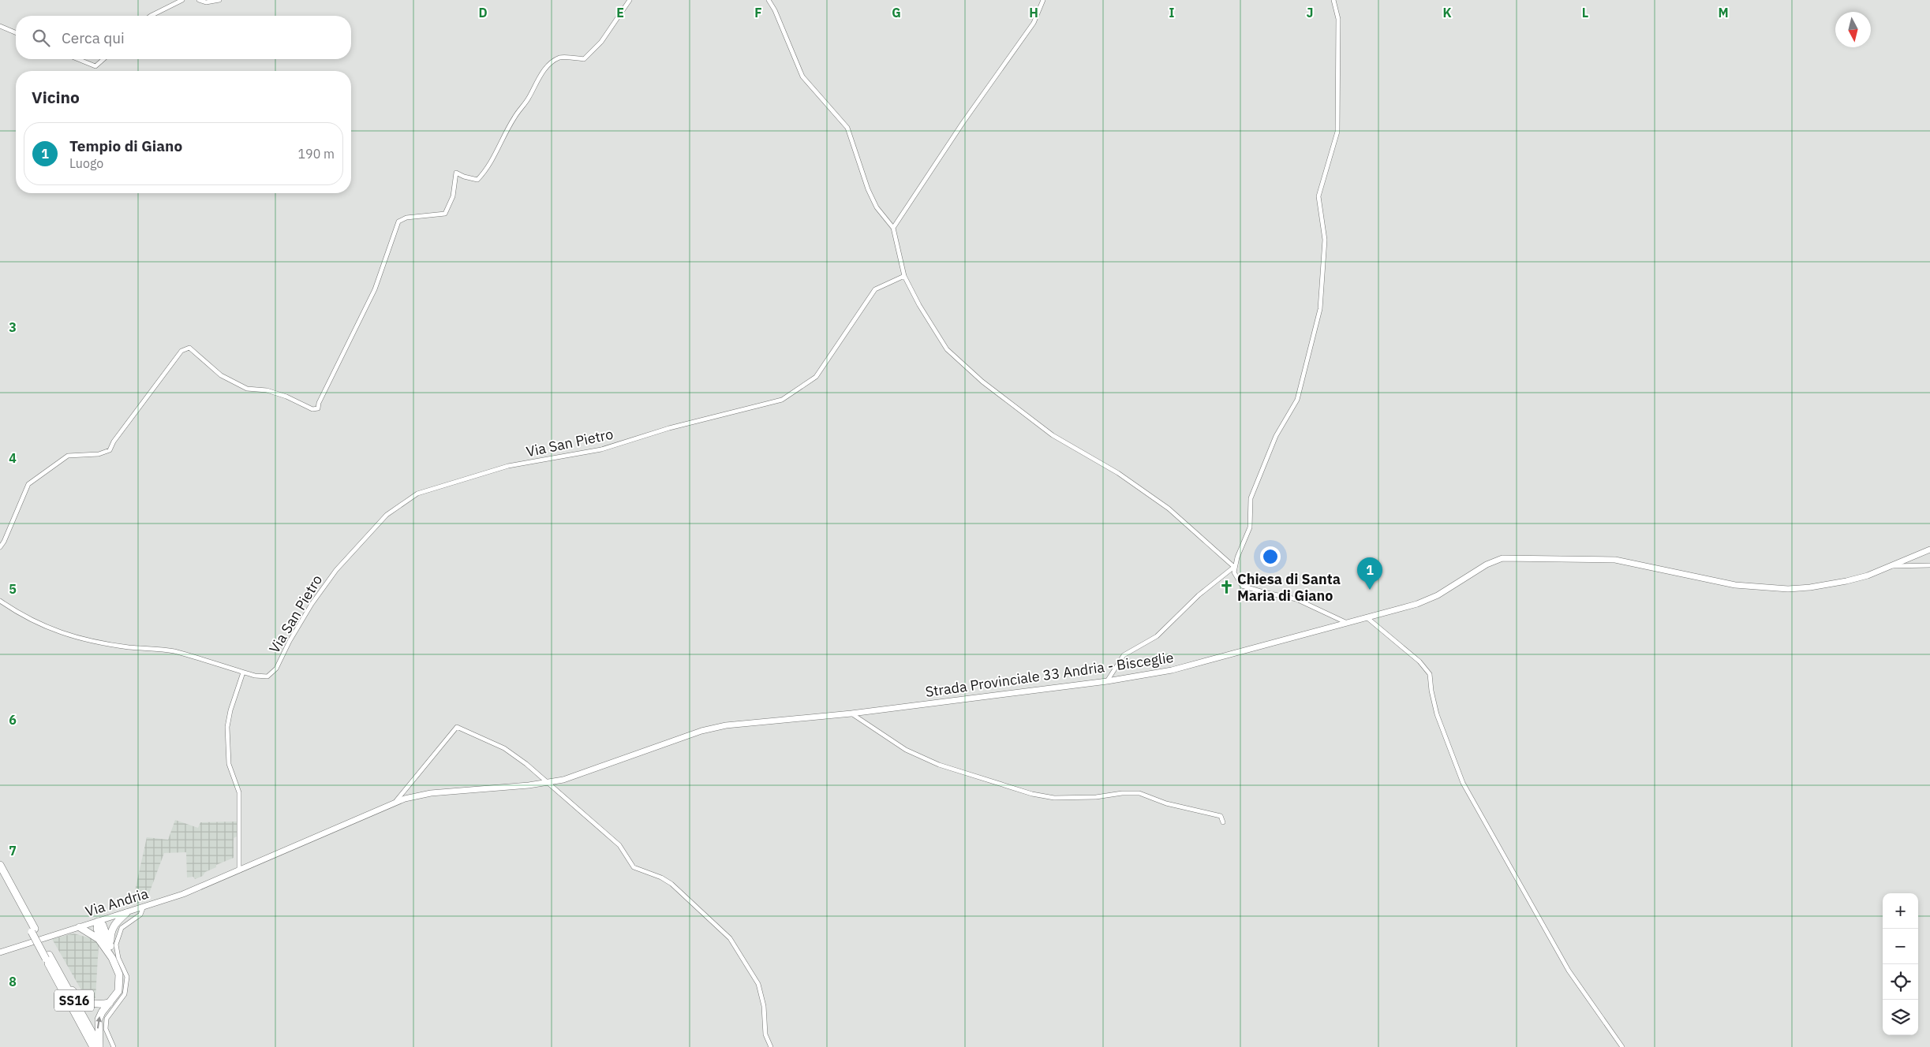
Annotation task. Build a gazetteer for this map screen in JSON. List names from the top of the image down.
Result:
{
  "streets": {
    "highway": ["SS16"],
    "main road": ["Strada Provinciale 33 Andria - Bisceglie", "Via Andria"],
    "street": ["Via San Pietro"]
  },
  "crossings": [
    ["Strada Provinciale 33 Andria - Bisceglie", "Via Andria"],
    ["Via Andria", "SS16"]
  ],
  "places": {
    "church": ["Chiesa di Santa Maria di Giano"]
  },
  "north": "bottom",
  "page": {
    "search": "Cerca qui",
    "heading": "Vicino",
    "list": [
      {
        "mark": "1",
        "name": "Tempio di Giano",
        "note": "Luogo",
        "value": "190 m"
      }
    ],
    "pins": "1",
    "map_buttons": ["+", "−"]
  },
  "grid": {
    "columns": [
      "D",
      "E",
      "F",
      "G",
      "H",
      "I",
      "J",
      "K",
      "L",
      "M"
    ],
    "rows": [
      "3",
      "4",
      "5",
      "6",
      "7",
      "8"
    ]
  }
}
